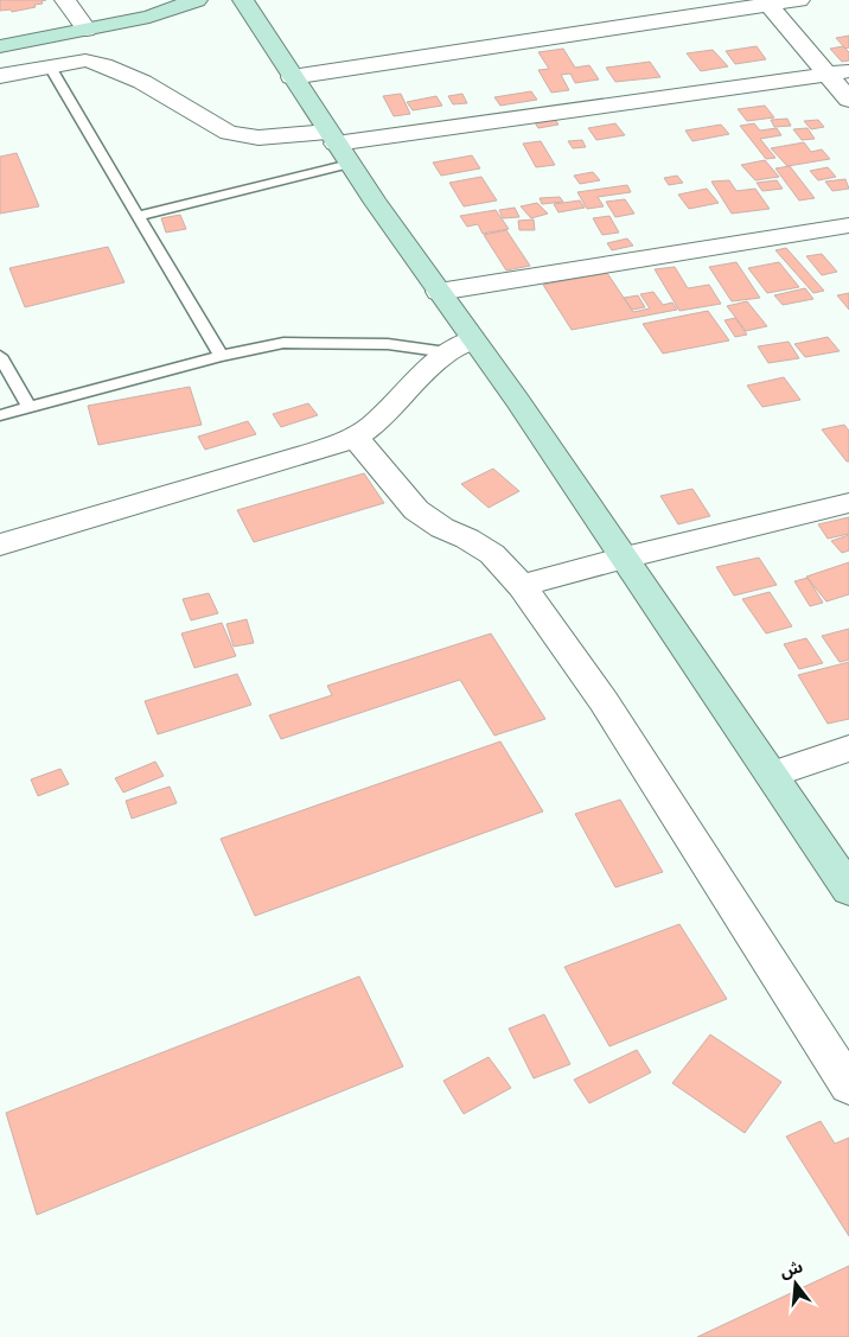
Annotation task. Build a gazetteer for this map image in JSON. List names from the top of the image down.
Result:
{
  "north": "top"
}
